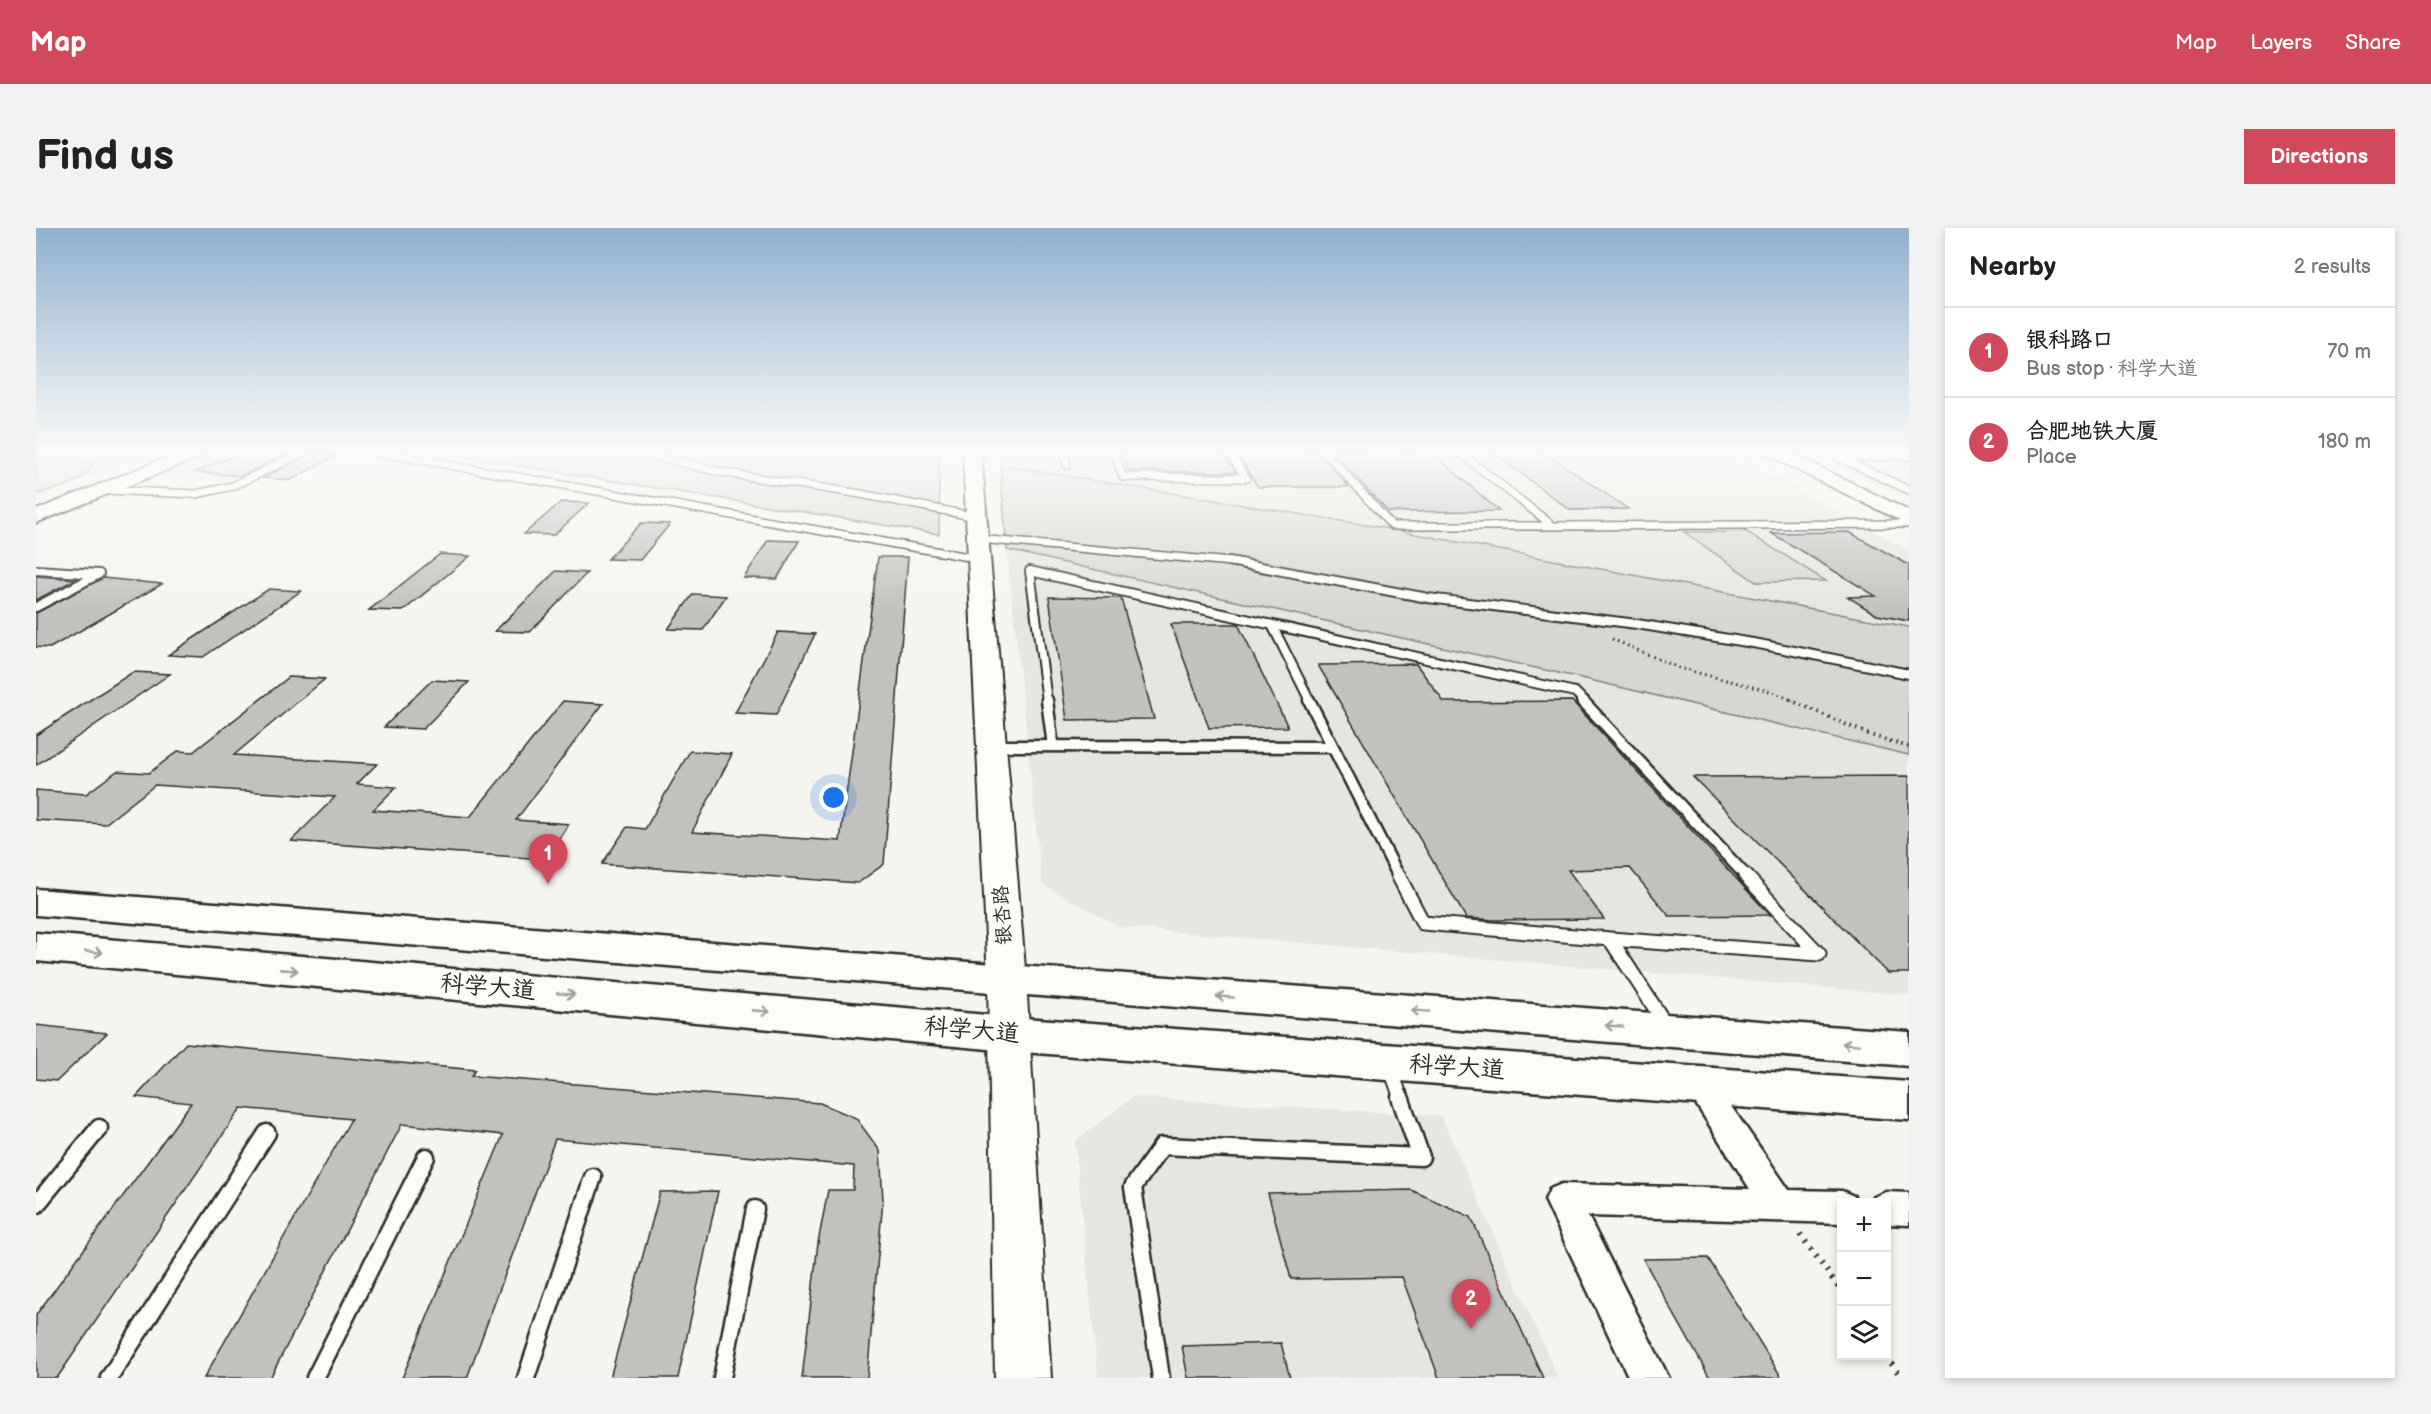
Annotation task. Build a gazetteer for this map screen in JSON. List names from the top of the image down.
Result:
{
  "streets": {
    "main road": ["科学大道"],
    "street": ["银杏路"]
  },
  "crossings": [
    ["银杏路", "科学大道"]
  ],
  "page": {
    "header": "Map",
    "nav": ["Map", "Layers", "Share"],
    "buttons": "Directions",
    "title": "Find us",
    "heading": ["Nearby", "2 results"],
    "list": [
      {
        "mark": "1",
        "name": "银科路口",
        "note": "Bus stop · 科学大道",
        "value": "70 m"
      },
      {
        "mark": "2",
        "name": "合肥地铁大厦",
        "note": "Place",
        "value": "180 m"
      }
    ],
    "pins": ["1", "2"],
    "map_buttons": ["+", "−"]
  }
}
